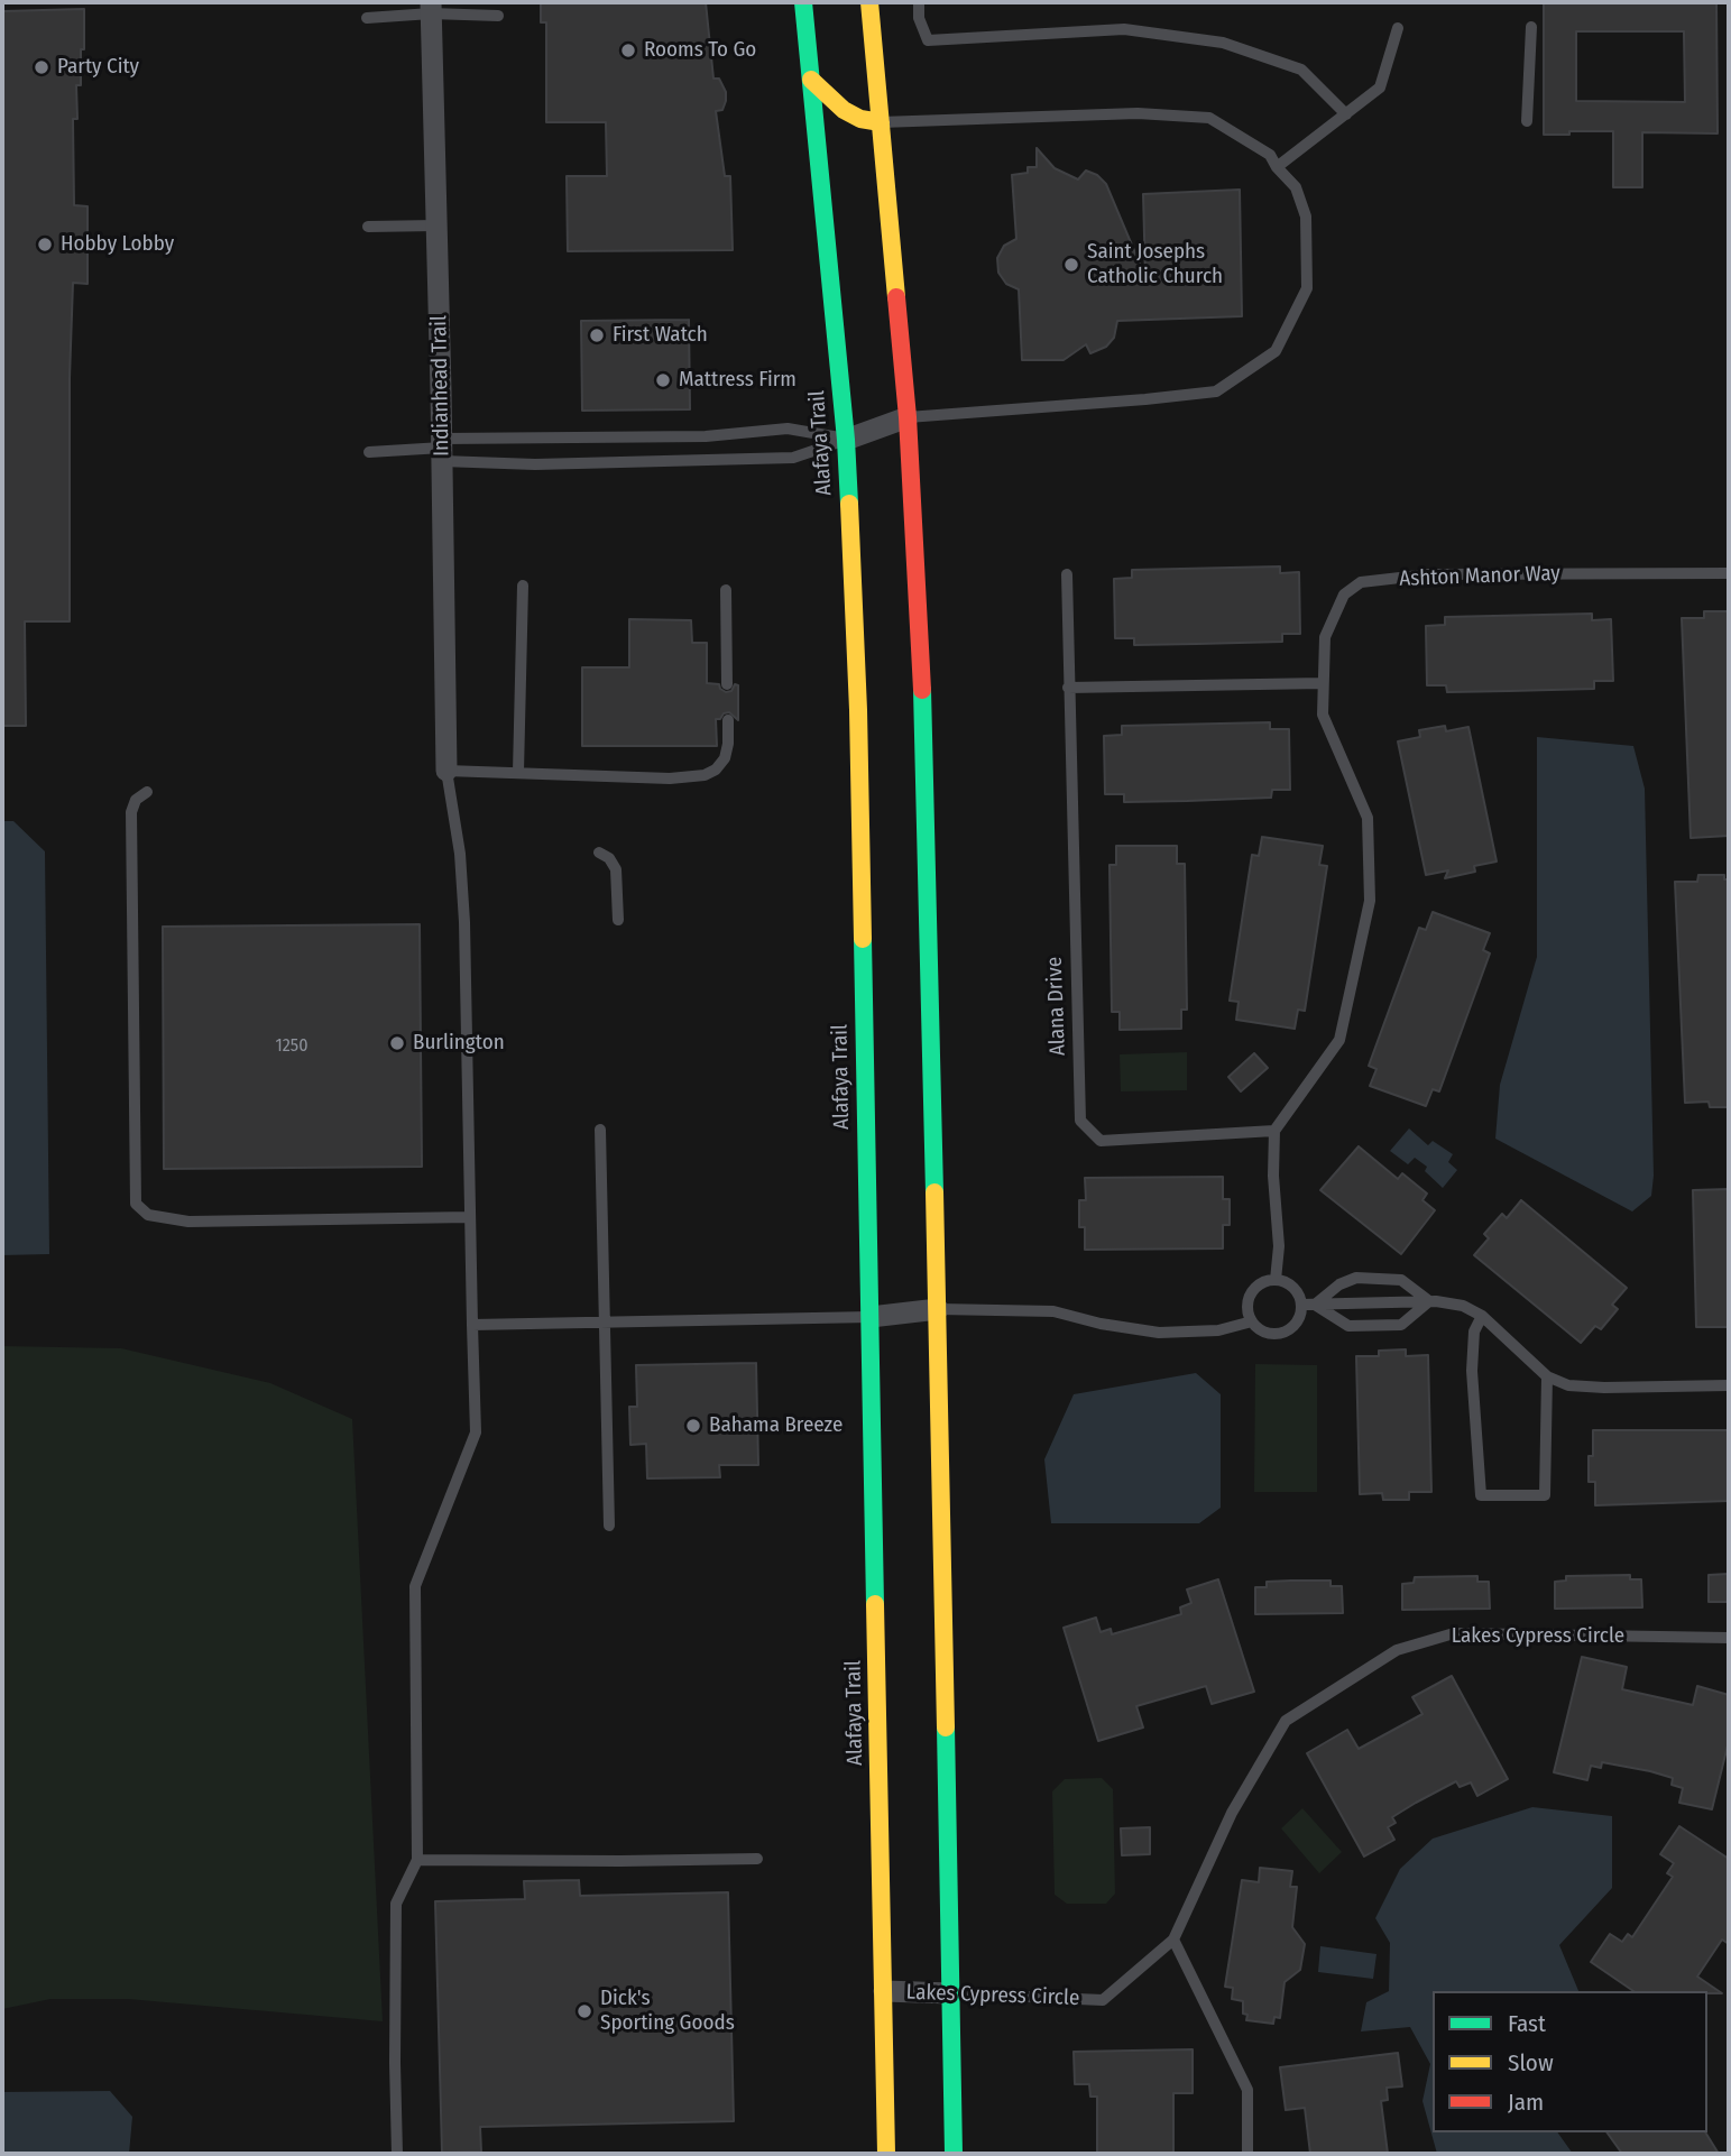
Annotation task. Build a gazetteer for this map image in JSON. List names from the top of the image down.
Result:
{
  "streets": {
    "main road": ["Alafaya Trail"],
    "street": ["Indianhead Trail", "Lakes Cypress Circle"],
    "lane": ["Ashton Manor Way", "Alana Drive"]
  },
  "crossings": [
    ["Alafaya Trail", "Lakes Cypress Circle"],
    ["Ashton Manor Way", "Alana Drive"]
  ],
  "places": [
    "Rooms To Go",
    "Party City",
    "Hobby Lobby",
    "Saint Josephs Catholic Church",
    "First Watch",
    "Mattress Firm",
    "Burlington",
    "Bahama Breeze",
    "Dick's Sporting Goods"
  ],
  "house_numbers": ["1250"],
  "legend": ["Fast", "Slow", "Jam"]
}
